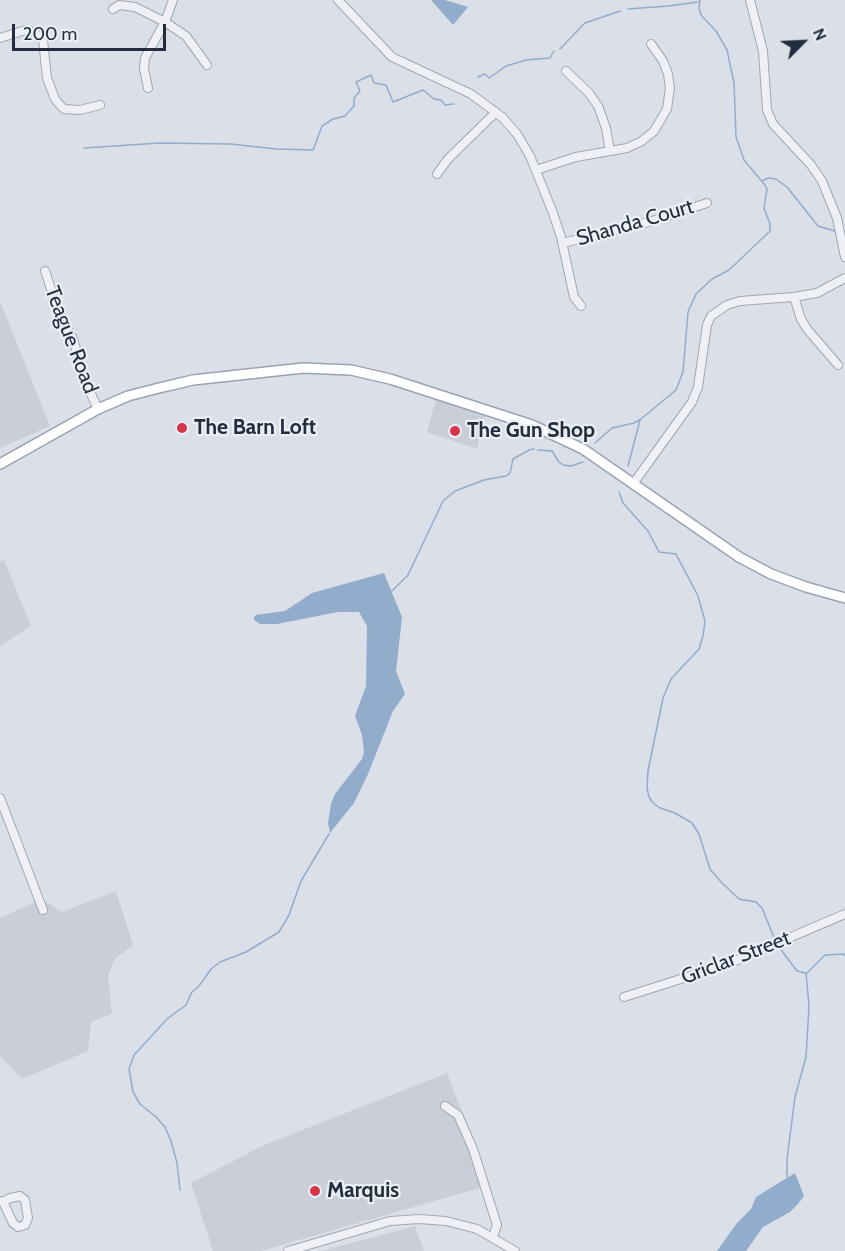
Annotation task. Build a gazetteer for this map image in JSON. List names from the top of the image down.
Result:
{
  "streets": {
    "street": ["Shanda Court", "Teague Road", "Griclar Street"]
  },
  "places": ["The Barn Loft", "The Gun Shop", "Marquis"],
  "scale_bar": "200 m",
  "north": "top right"
}
